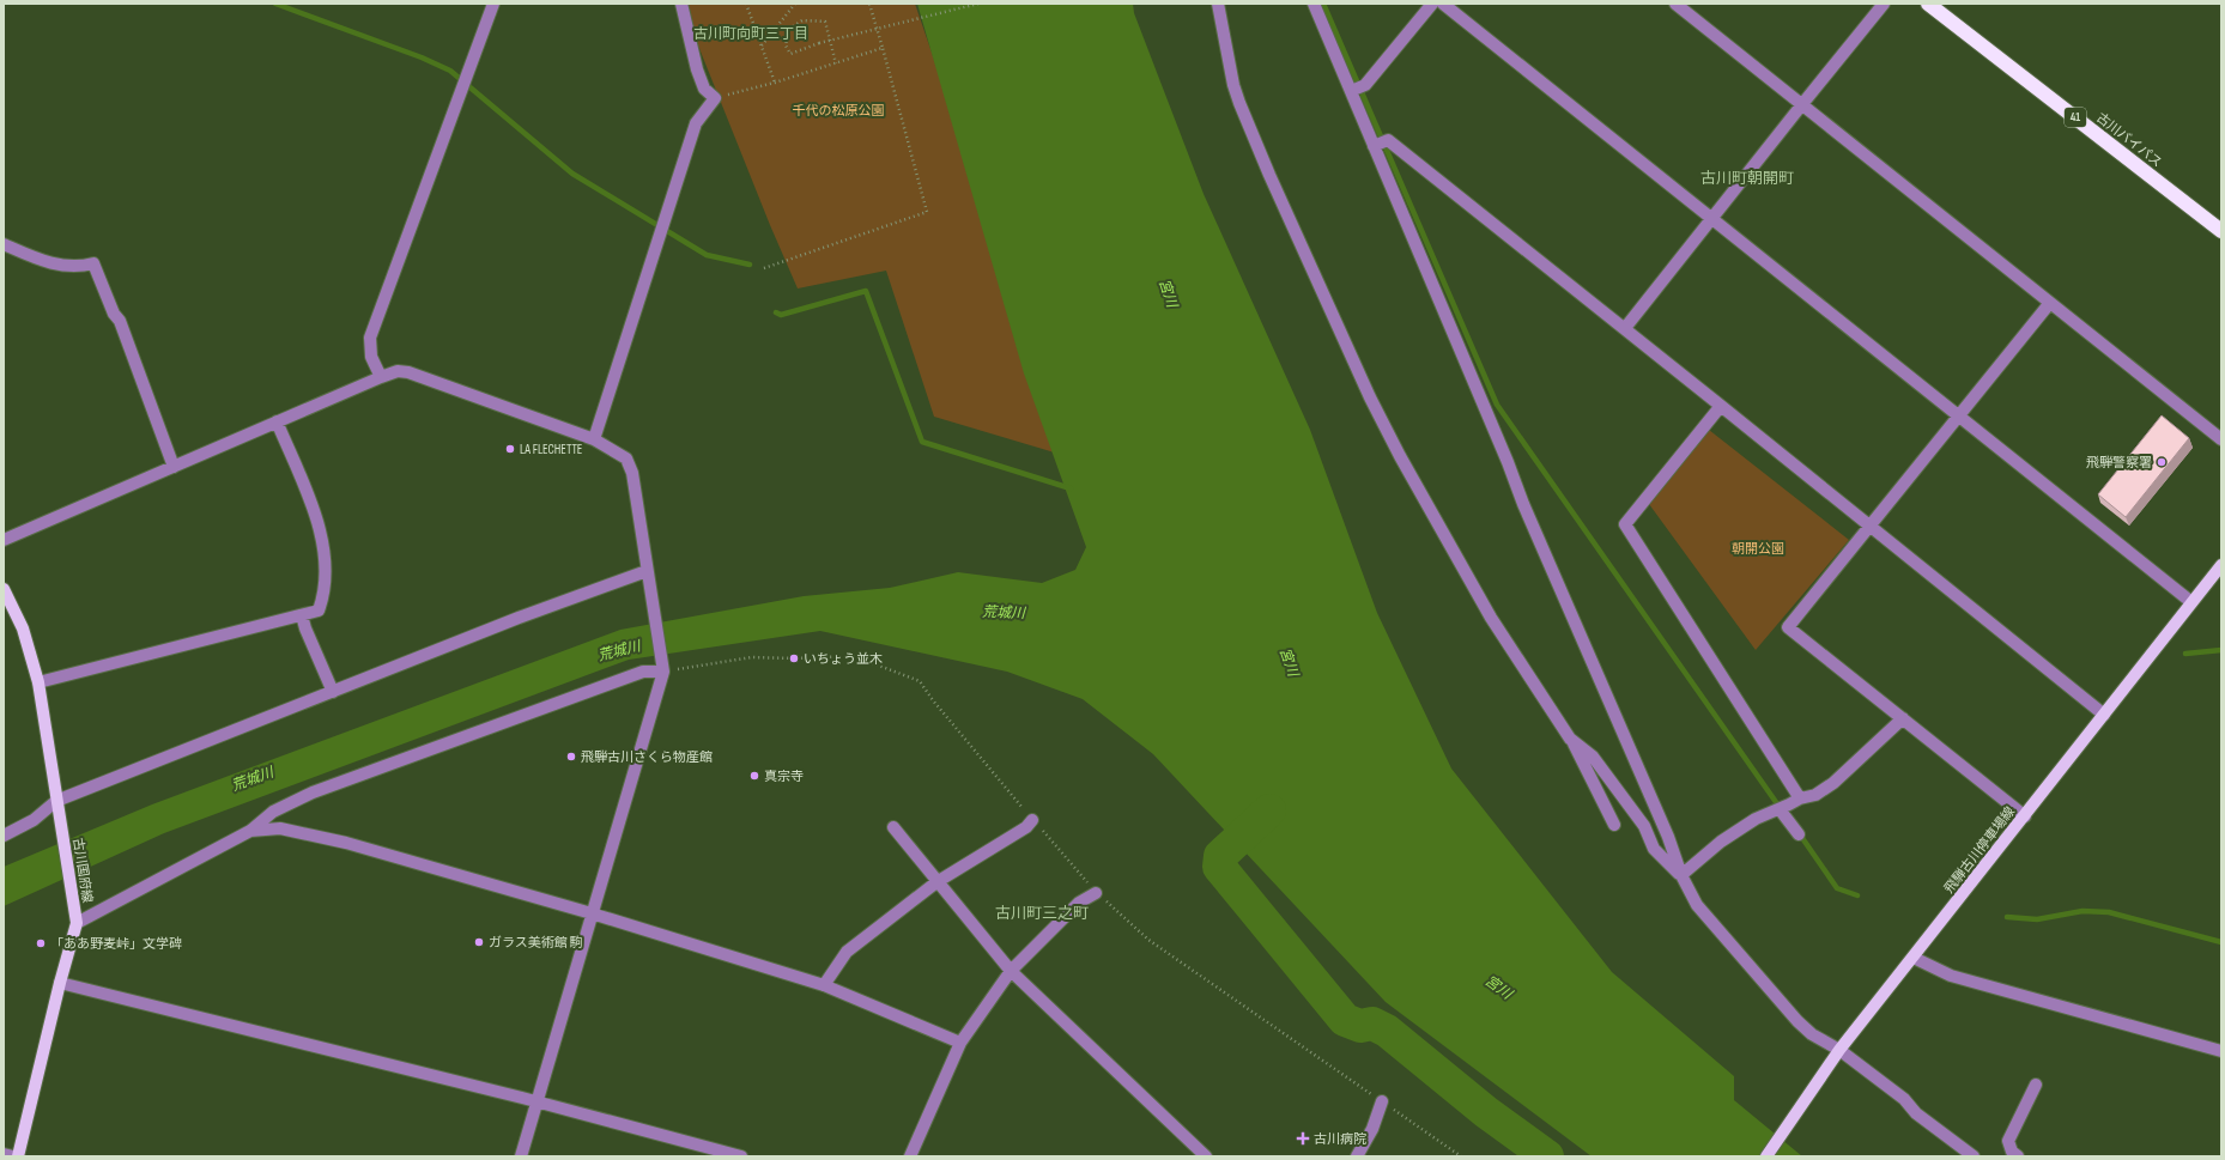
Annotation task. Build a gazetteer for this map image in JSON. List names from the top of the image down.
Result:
{
  "streets": {
    "highway": ["41", "古川バイパス"],
    "main road": ["飛騨古川停車場線", "古川国府線"]
  },
  "districts": ["古川町向町三丁目", "古川町朝開町", "古川町三之町"],
  "water": ["宮川", "荒城川"],
  "parks": ["千代の松原公園", "朝開公園"],
  "places": {
    "other": [
      "LA FLECHETTE",
      "飛騨警察署",
      "いちょう並木",
      "飛騨古川さくら物産館",
      "真宗寺",
      "ガラス美術館 駒",
      "「ああ野麦峠」文学碑"
    ],
    "health": ["古川病院"]
  }
}
